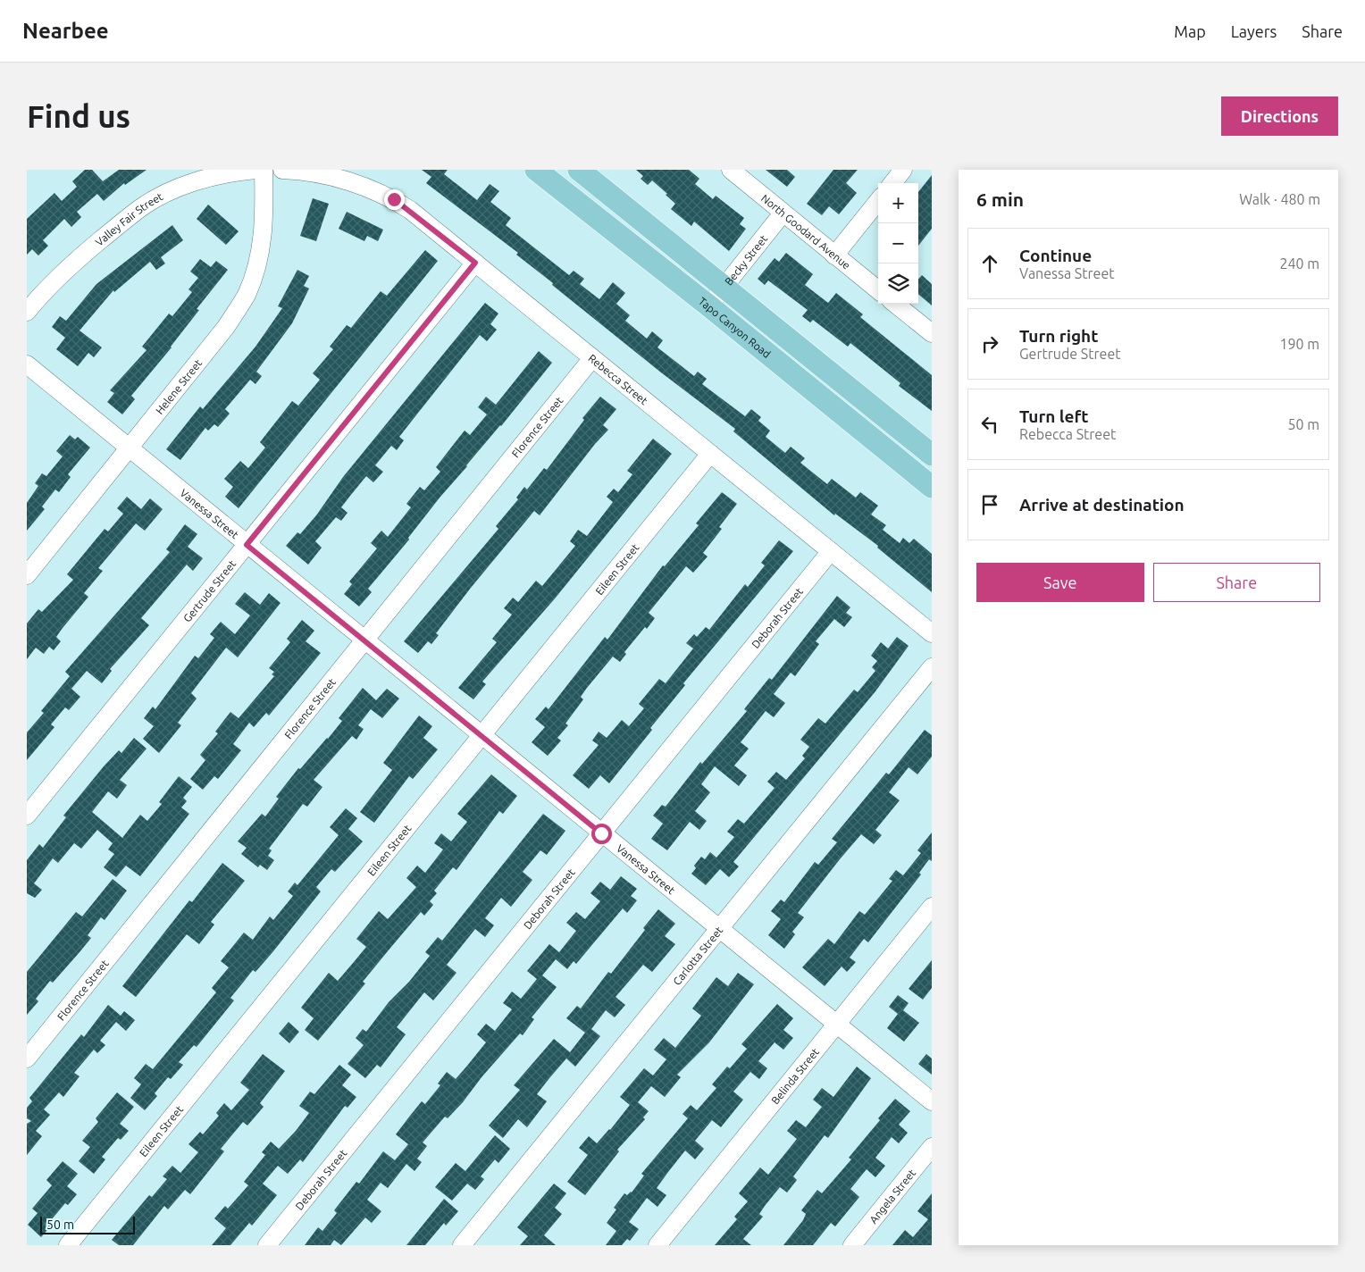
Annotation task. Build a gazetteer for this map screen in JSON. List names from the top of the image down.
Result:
{
  "streets": {
    "main road": ["Tapo Canyon Road"],
    "street": [
      "Valley Fair Street",
      "North Goodard Avenue",
      "Becky Street",
      "Rebecca Street",
      "Helene Street",
      "Florence Street",
      "Vanessa Street",
      "Eileen Street",
      "Gertrude Street",
      "Deborah Street",
      "Carlotta Street",
      "Belinda Street",
      "Angela Street"
    ]
  },
  "crossings": [
    ["North Goodard Avenue", "Becky Street"],
    ["Becky Street", "Tapo Canyon Road"],
    ["Rebecca Street", "Florence Street"],
    ["Rebecca Street", "Eileen Street"],
    ["Rebecca Street", "Gertrude Street"],
    ["Rebecca Street", "Deborah Street"],
    ["Helene Street", "Vanessa Street"],
    ["Florence Street", "Vanessa Street"],
    ["Vanessa Street", "Eileen Street"],
    ["Vanessa Street", "Gertrude Street"],
    ["Vanessa Street", "Deborah Street"],
    ["Vanessa Street", "Carlotta Street"],
    ["Vanessa Street", "Belinda Street"]
  ],
  "scale_bar": "50 m",
  "page": {
    "header": "Nearbee",
    "nav": ["Map", "Layers", "Share"],
    "buttons": [
      "Directions",
      ["Save", "Share"]
    ],
    "title": "Find us",
    "heading": ["6 min", "Walk · 480 m"],
    "map_buttons": ["+", "−"],
    "list": [
      ["Continue", "Vanessa Street", "240 m"],
      ["Turn right", "Gertrude Street", "190 m"],
      ["Turn left", "Rebecca Street", "50 m"],
      "Arrive at destination"
    ],
    "scale": "50 m"
  }
}
